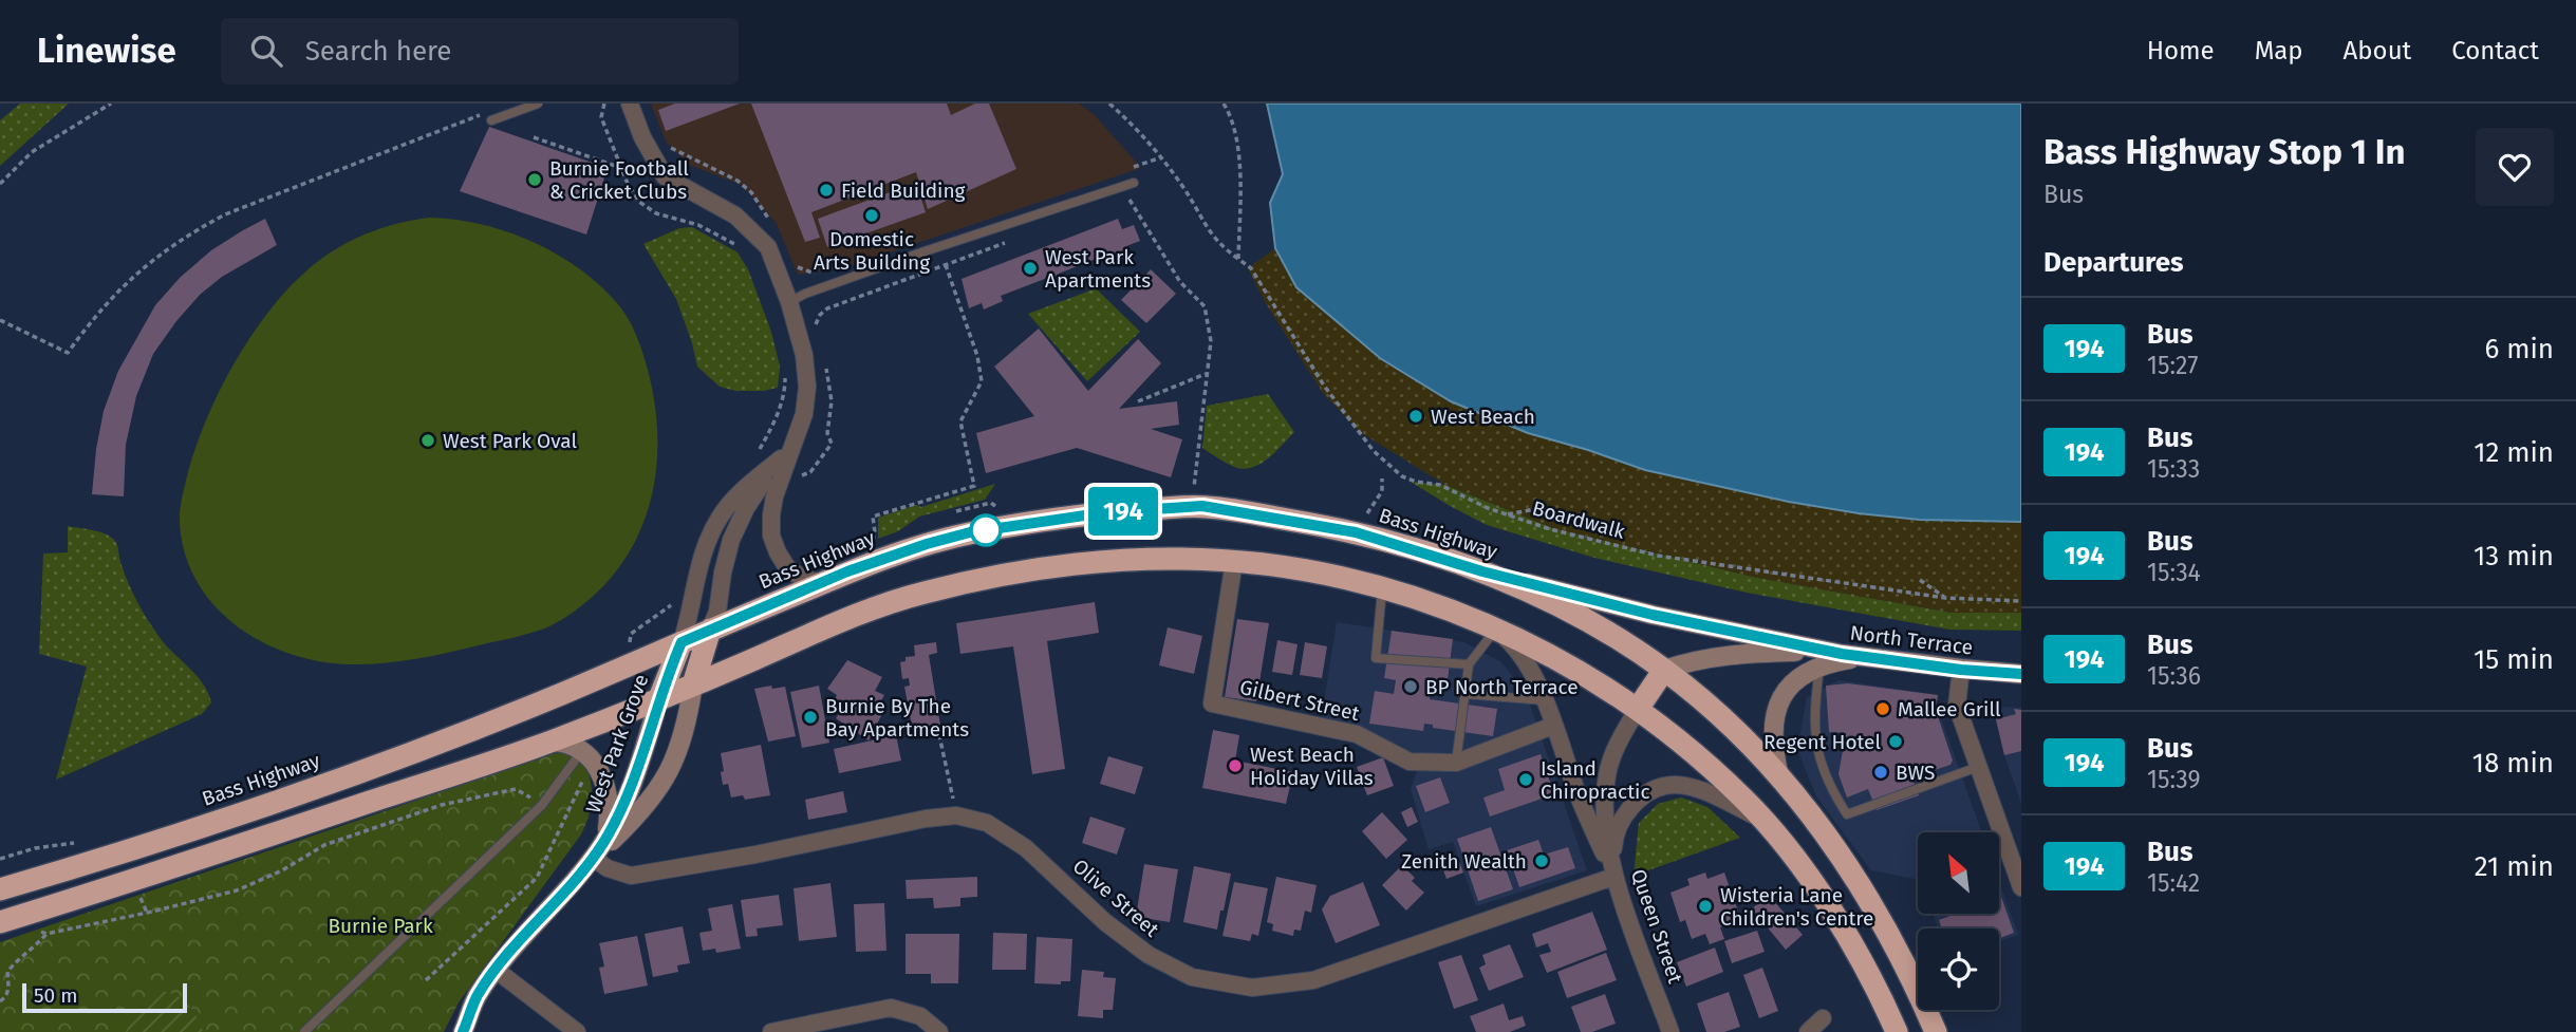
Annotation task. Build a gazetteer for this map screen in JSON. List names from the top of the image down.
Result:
{
  "streets": {
    "highway": ["Bass Highway", "West Park Grove"],
    "street": [
      "North Terrace",
      "Gilbert Street",
      "Olive Street",
      "Queen Street"
    ],
    "path": ["Boardwalk"]
  },
  "crossings": [
    ["Bass Highway", "North Terrace"],
    ["Bass Highway", "West Park Grove"],
    ["West Park Grove", "Olive Street"],
    ["Olive Street", "Queen Street"]
  ],
  "parks": ["Burnie Park"],
  "places": [
    "Burnie Football & Cricket Clubs",
    "Field Building",
    "Domestic Arts Building",
    "West Park Apartments",
    "West Beach",
    "West Park Oval",
    "BP North Terrace",
    "Mallee Grill",
    "Burnie By The Bay Apartments",
    "Regent Hotel",
    "West Beach Holiday Villas",
    "BWS",
    "Island Chiropractic",
    "Zenith Wealth",
    "Wisteria Lane Children's Centre"
  ],
  "lines": ["bus line 194"],
  "scale_bar": "50 m",
  "north": "top left",
  "page": {
    "header": "Linewise",
    "search": "Search here",
    "nav": [
      "Home",
      "Map",
      "About",
      "Contact"
    ],
    "on_map": "194",
    "heading": [
      ["Bass Highway Stop 1 In", "Bus"],
      "Departures"
    ],
    "list": [
      {
        "mark": "194",
        "name": "Bus",
        "note": "15:27",
        "value": "6 min"
      },
      {
        "mark": "194",
        "name": "Bus",
        "note": "15:33",
        "value": "12 min"
      },
      {
        "mark": "194",
        "name": "Bus",
        "note": "15:34",
        "value": "13 min"
      },
      {
        "mark": "194",
        "name": "Bus",
        "note": "15:36",
        "value": "15 min"
      },
      {
        "mark": "194",
        "name": "Bus",
        "note": "15:39",
        "value": "18 min"
      },
      {
        "mark": "194",
        "name": "Bus",
        "note": "15:42",
        "value": "21 min"
      }
    ],
    "scale": "50 m"
  }
}
